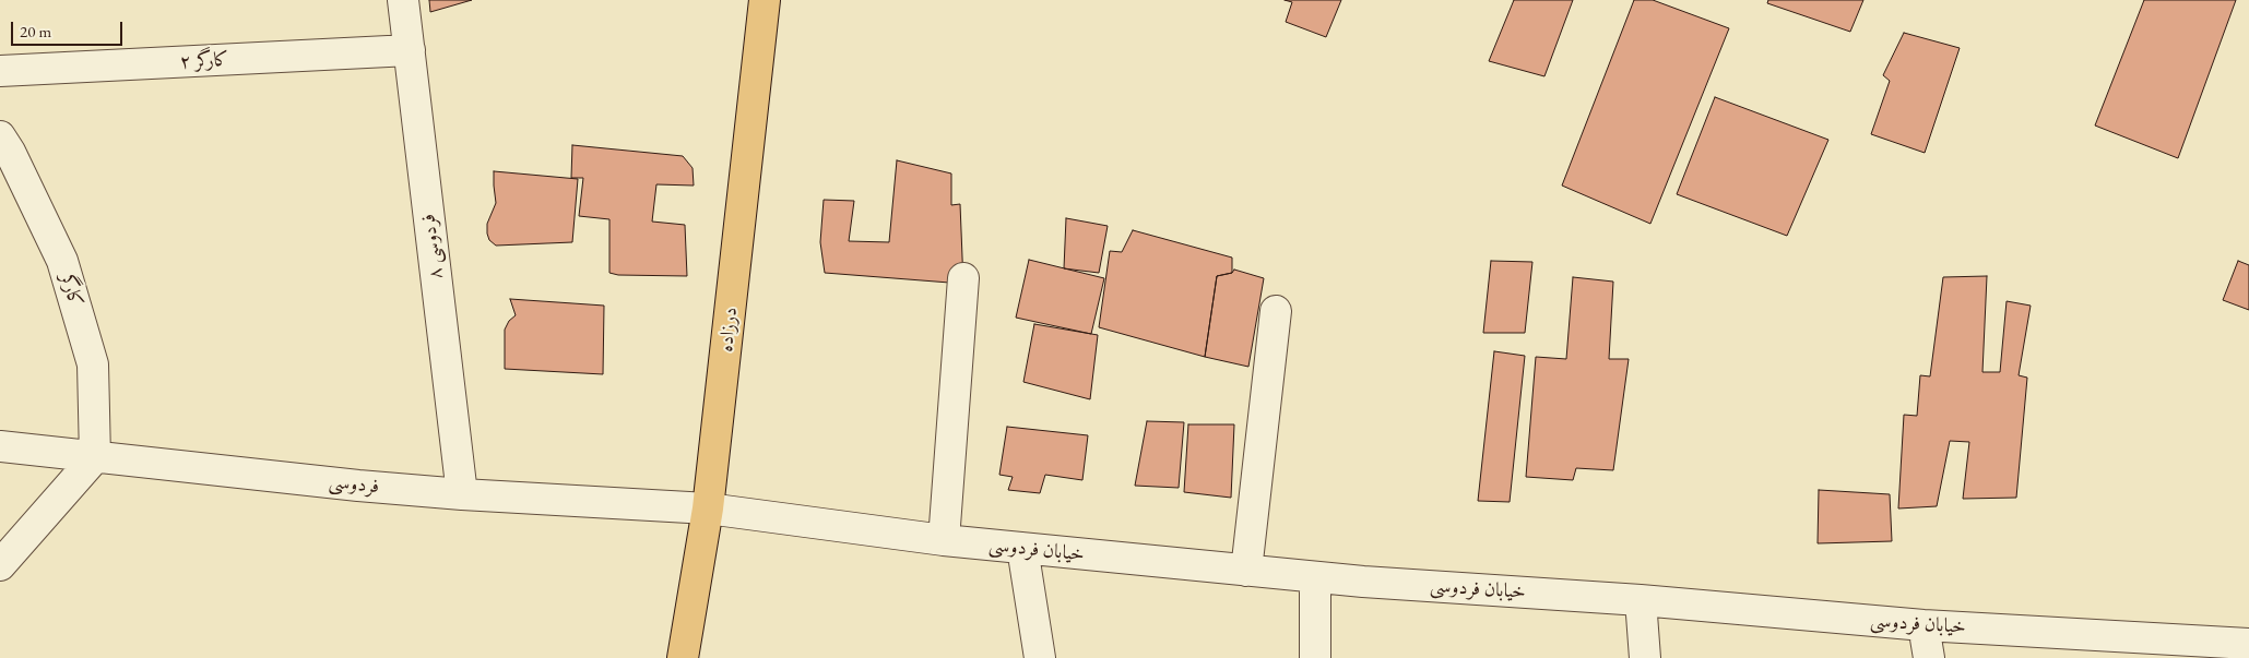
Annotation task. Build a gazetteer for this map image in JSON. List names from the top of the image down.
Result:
{
  "streets": {
    "main road": ["درزاده"],
    "street": [
      "کارگر ۲",
      "فردوسی ۸",
      "کارگر",
      "فردوسی",
      "خیابان فردوسی"
    ]
  },
  "crossings": [
    ["کارگر ۲", "فردوسی ۸"],
    ["فردوسی ۸", "فردوسی"],
    ["کارگر", "فردوسی"],
    ["درزاده", "فردوسی"],
    ["درزاده", "خیابان فردوسی"],
    ["فردوسی", "خیابان فردوسی"]
  ],
  "scale_bar": "20 m"
}
